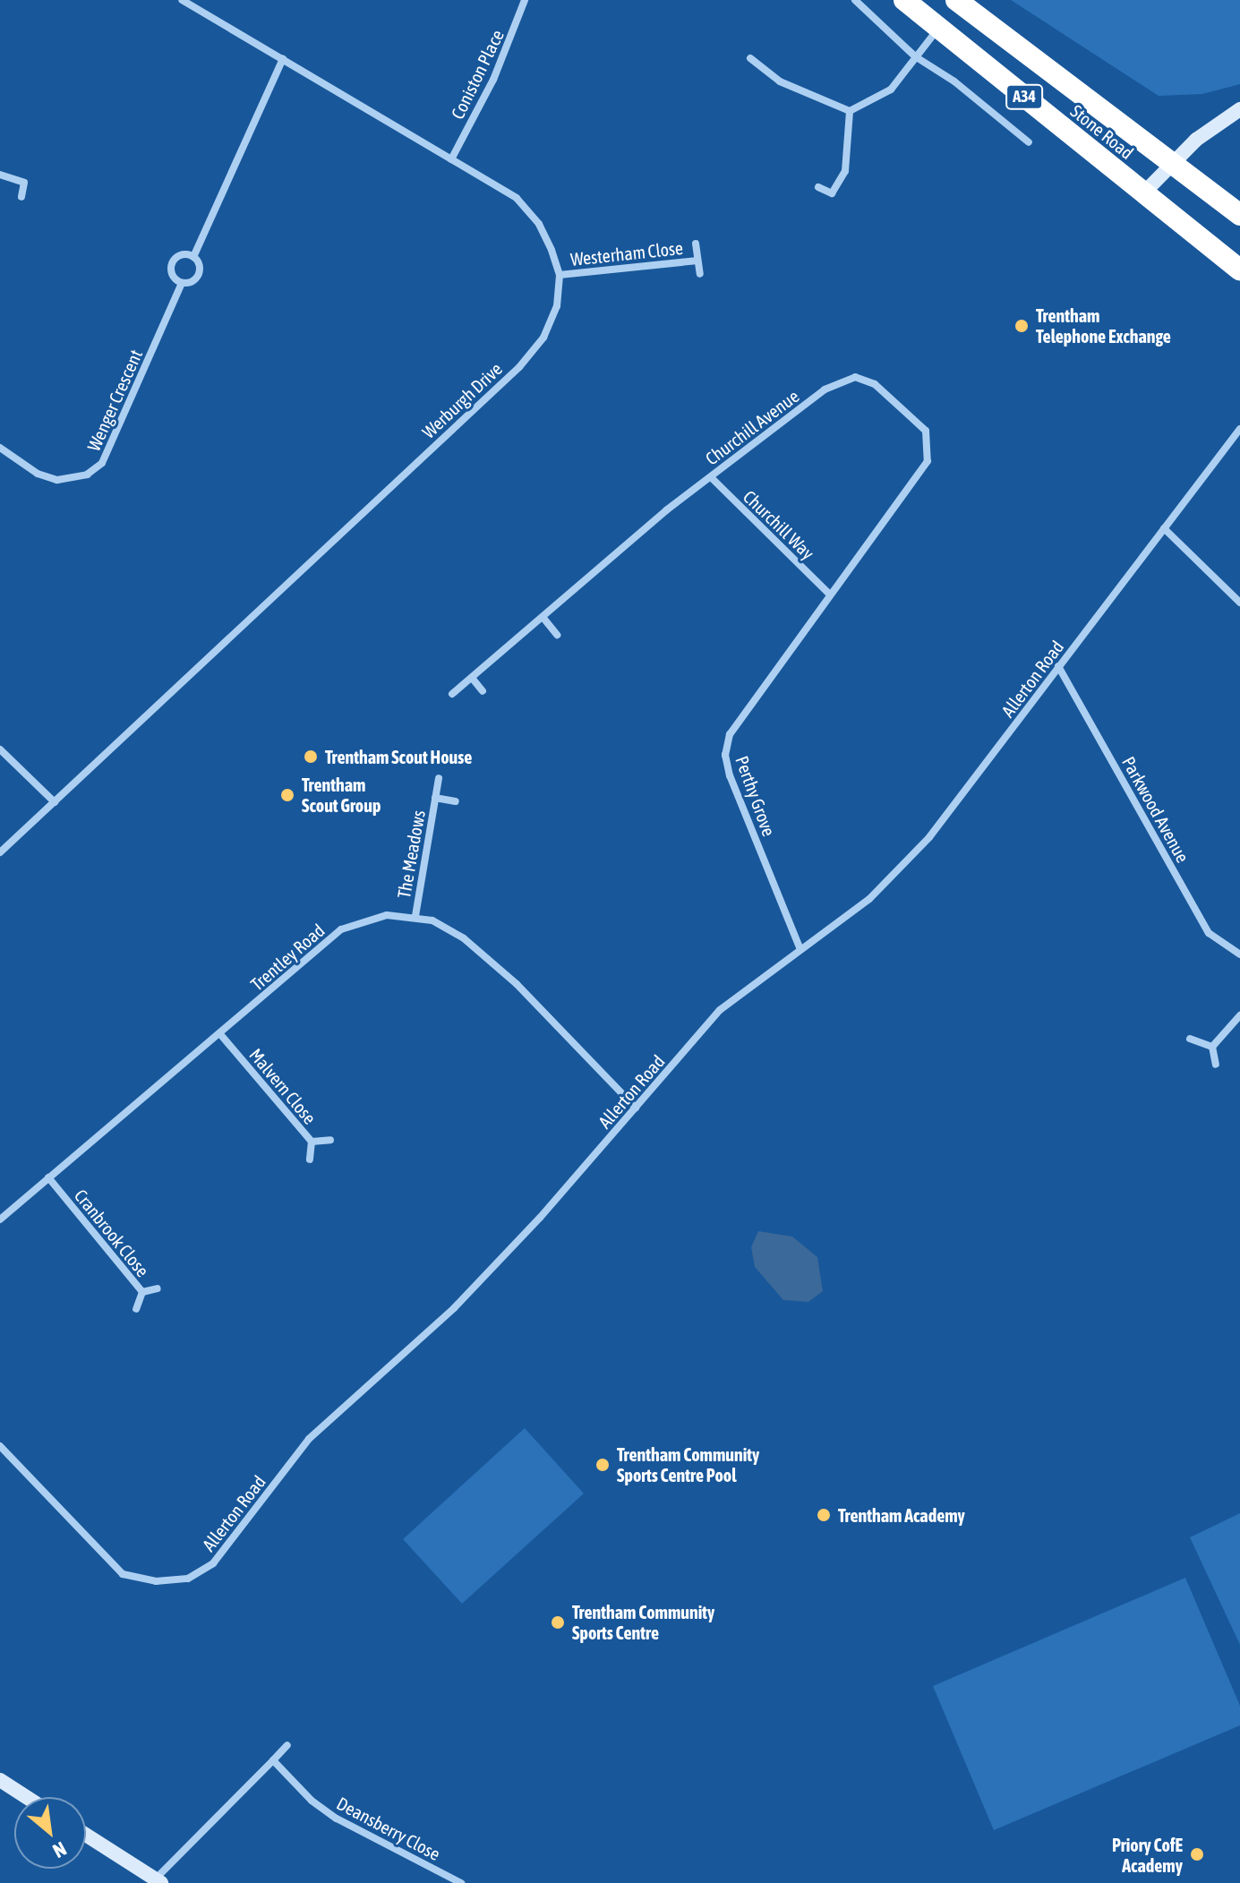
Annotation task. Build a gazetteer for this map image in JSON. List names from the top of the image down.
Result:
{
  "streets": {
    "highway": ["A34", "Stone Road"],
    "street": [
      "Coniston Place",
      "Westerham Close",
      "Wenger Crescent",
      "Werburgh Drive",
      "Churchill Avenue",
      "Churchill Way",
      "Allerton Road",
      "Perthy Grove",
      "Parkwood Avenue",
      "The Meadows",
      "Trentley Road",
      "Malvern Close",
      "Cranbrook Close",
      "Deansberry Close"
    ]
  },
  "crossings": [
    ["Coniston Place", "Werburgh Drive"],
    ["Westerham Close", "Werburgh Drive"],
    ["Wenger Crescent", "Werburgh Drive"],
    ["Churchill Avenue", "Churchill Way"],
    ["Churchill Avenue", "Perthy Grove"],
    ["Churchill Way", "Perthy Grove"],
    ["Allerton Road", "Perthy Grove"],
    ["Allerton Road", "Parkwood Avenue"],
    ["Allerton Road", "Trentley Road"],
    ["The Meadows", "Trentley Road"],
    ["Trentley Road", "Malvern Close"],
    ["Trentley Road", "Cranbrook Close"]
  ],
  "places": [
    "Trentham Telephone Exchange",
    "Trentham Scout House",
    "Trentham Scout Group",
    "Trentham Community Sports Centre Pool",
    "Trentham Academy",
    "Trentham Community Sports Centre",
    "Priory CofE Academy"
  ],
  "north": "bottom right"
}
